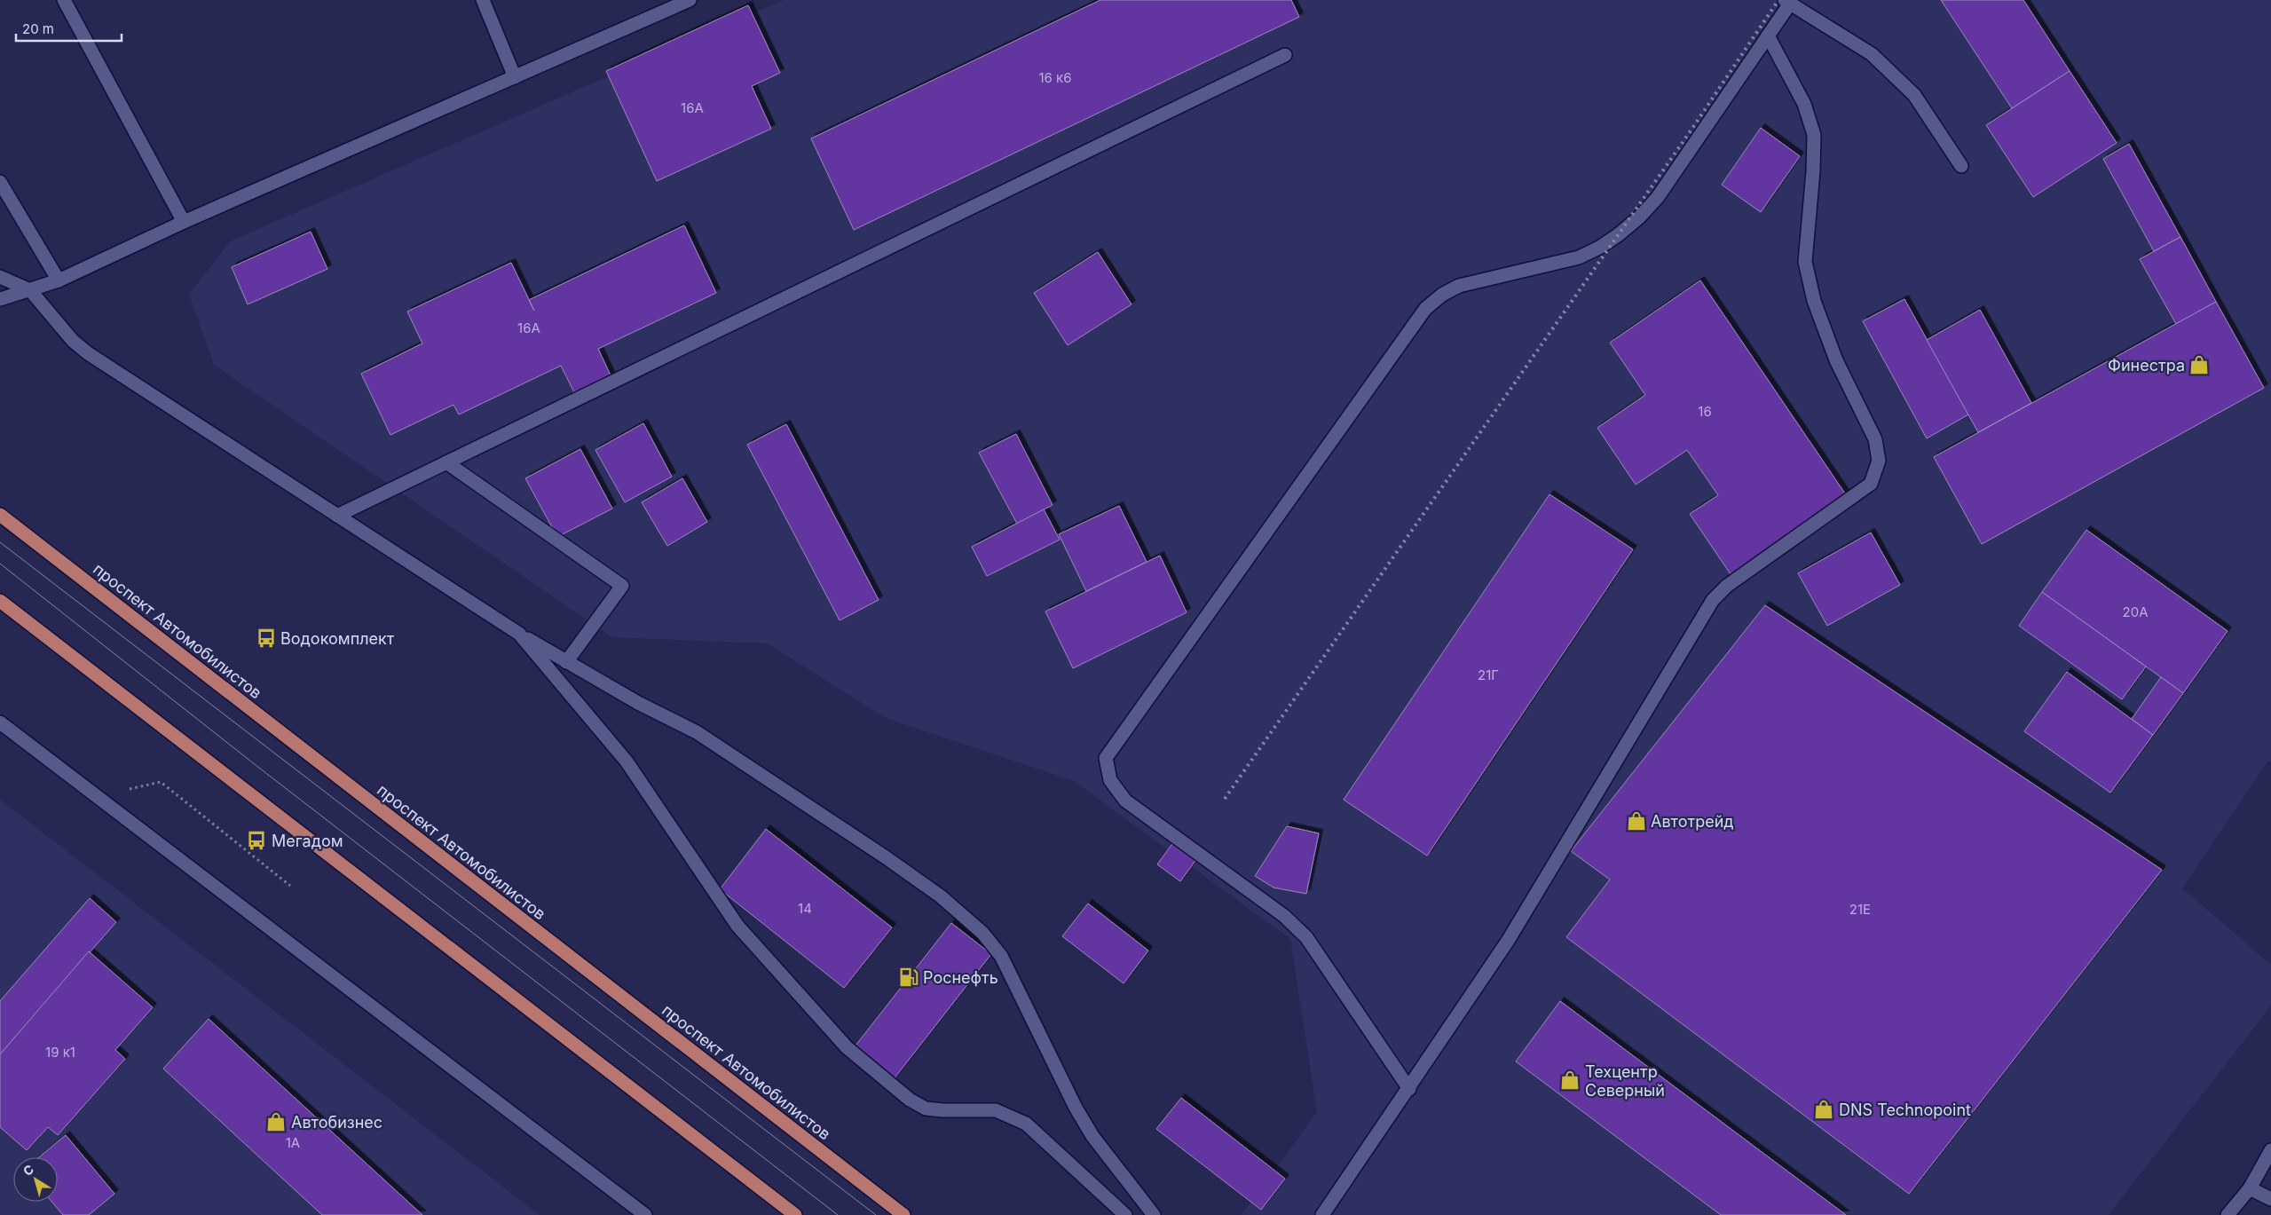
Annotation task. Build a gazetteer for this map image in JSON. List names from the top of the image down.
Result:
{
  "streets": {
    "main road": ["проспект Автомобилистов"]
  },
  "places": {
    "shop": [
      "Финестра",
      "Автотрейд",
      "Техцентр Северный",
      "DNS Technopoint",
      "Автобизнес"
    ],
    "bus stop": ["Водокомплект", "Мегадом"],
    "fuel station": ["Роснефть"]
  },
  "house_numbers": [
    "16 к6",
    "16А",
    "16А",
    "16",
    "20А",
    "21Г",
    "14",
    "21Е",
    "19 к1",
    "1А"
  ],
  "scale_bar": "20 m",
  "north": "top left"
}
